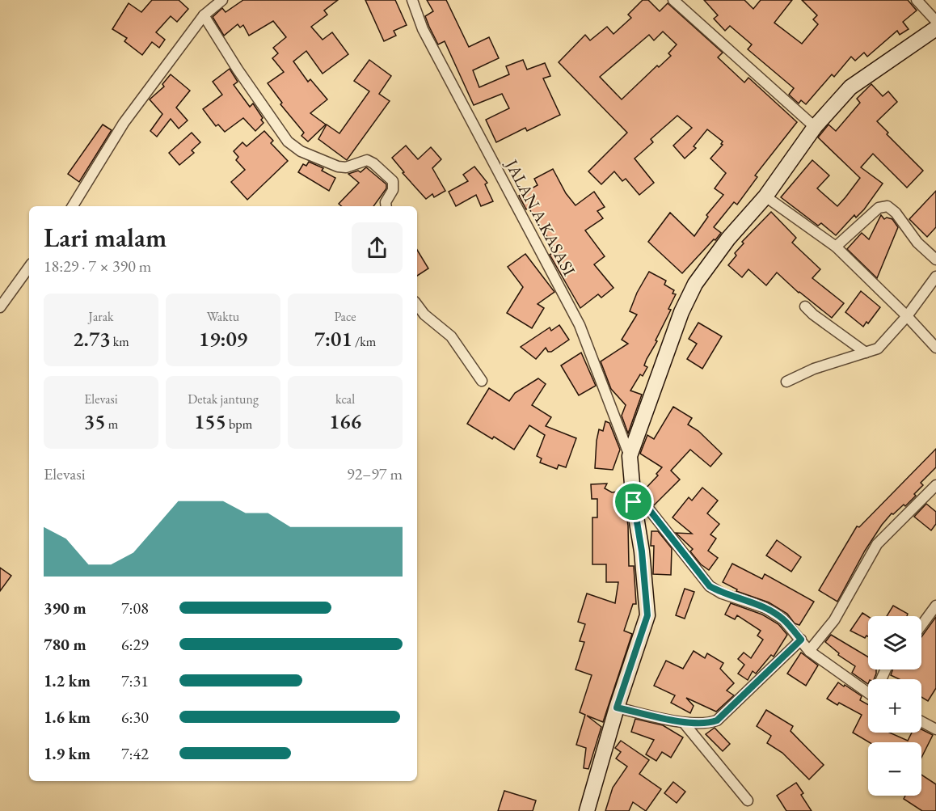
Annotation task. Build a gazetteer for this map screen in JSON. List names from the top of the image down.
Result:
{
  "streets": {
    "street": ["JALAN A.KASASI"]
  },
  "page": {
    "heading": ["Lari malam", "18:29 · 7 × 390 m"],
    "stats": [
      ["Jarak", "2.73 km"],
      ["Waktu", "19:09"],
      ["Pace", "7:01 /km"],
      ["Elevasi", "35 m"],
      ["Detak jantung", "155 bpm"],
      ["kcal", "166"]
    ],
    "chart": ["Elevasi", "92–97 m"],
    "list": [
      {
        "name": "390 m",
        "note": "7:08"
      },
      {
        "name": "780 m",
        "note": "6:29"
      },
      {
        "name": "1.2 km",
        "note": "7:31"
      },
      {
        "name": "1.6 km",
        "note": "6:30"
      },
      {
        "name": "1.9 km",
        "note": "7:42"
      }
    ],
    "map_buttons": ["+", "−"]
  }
}
